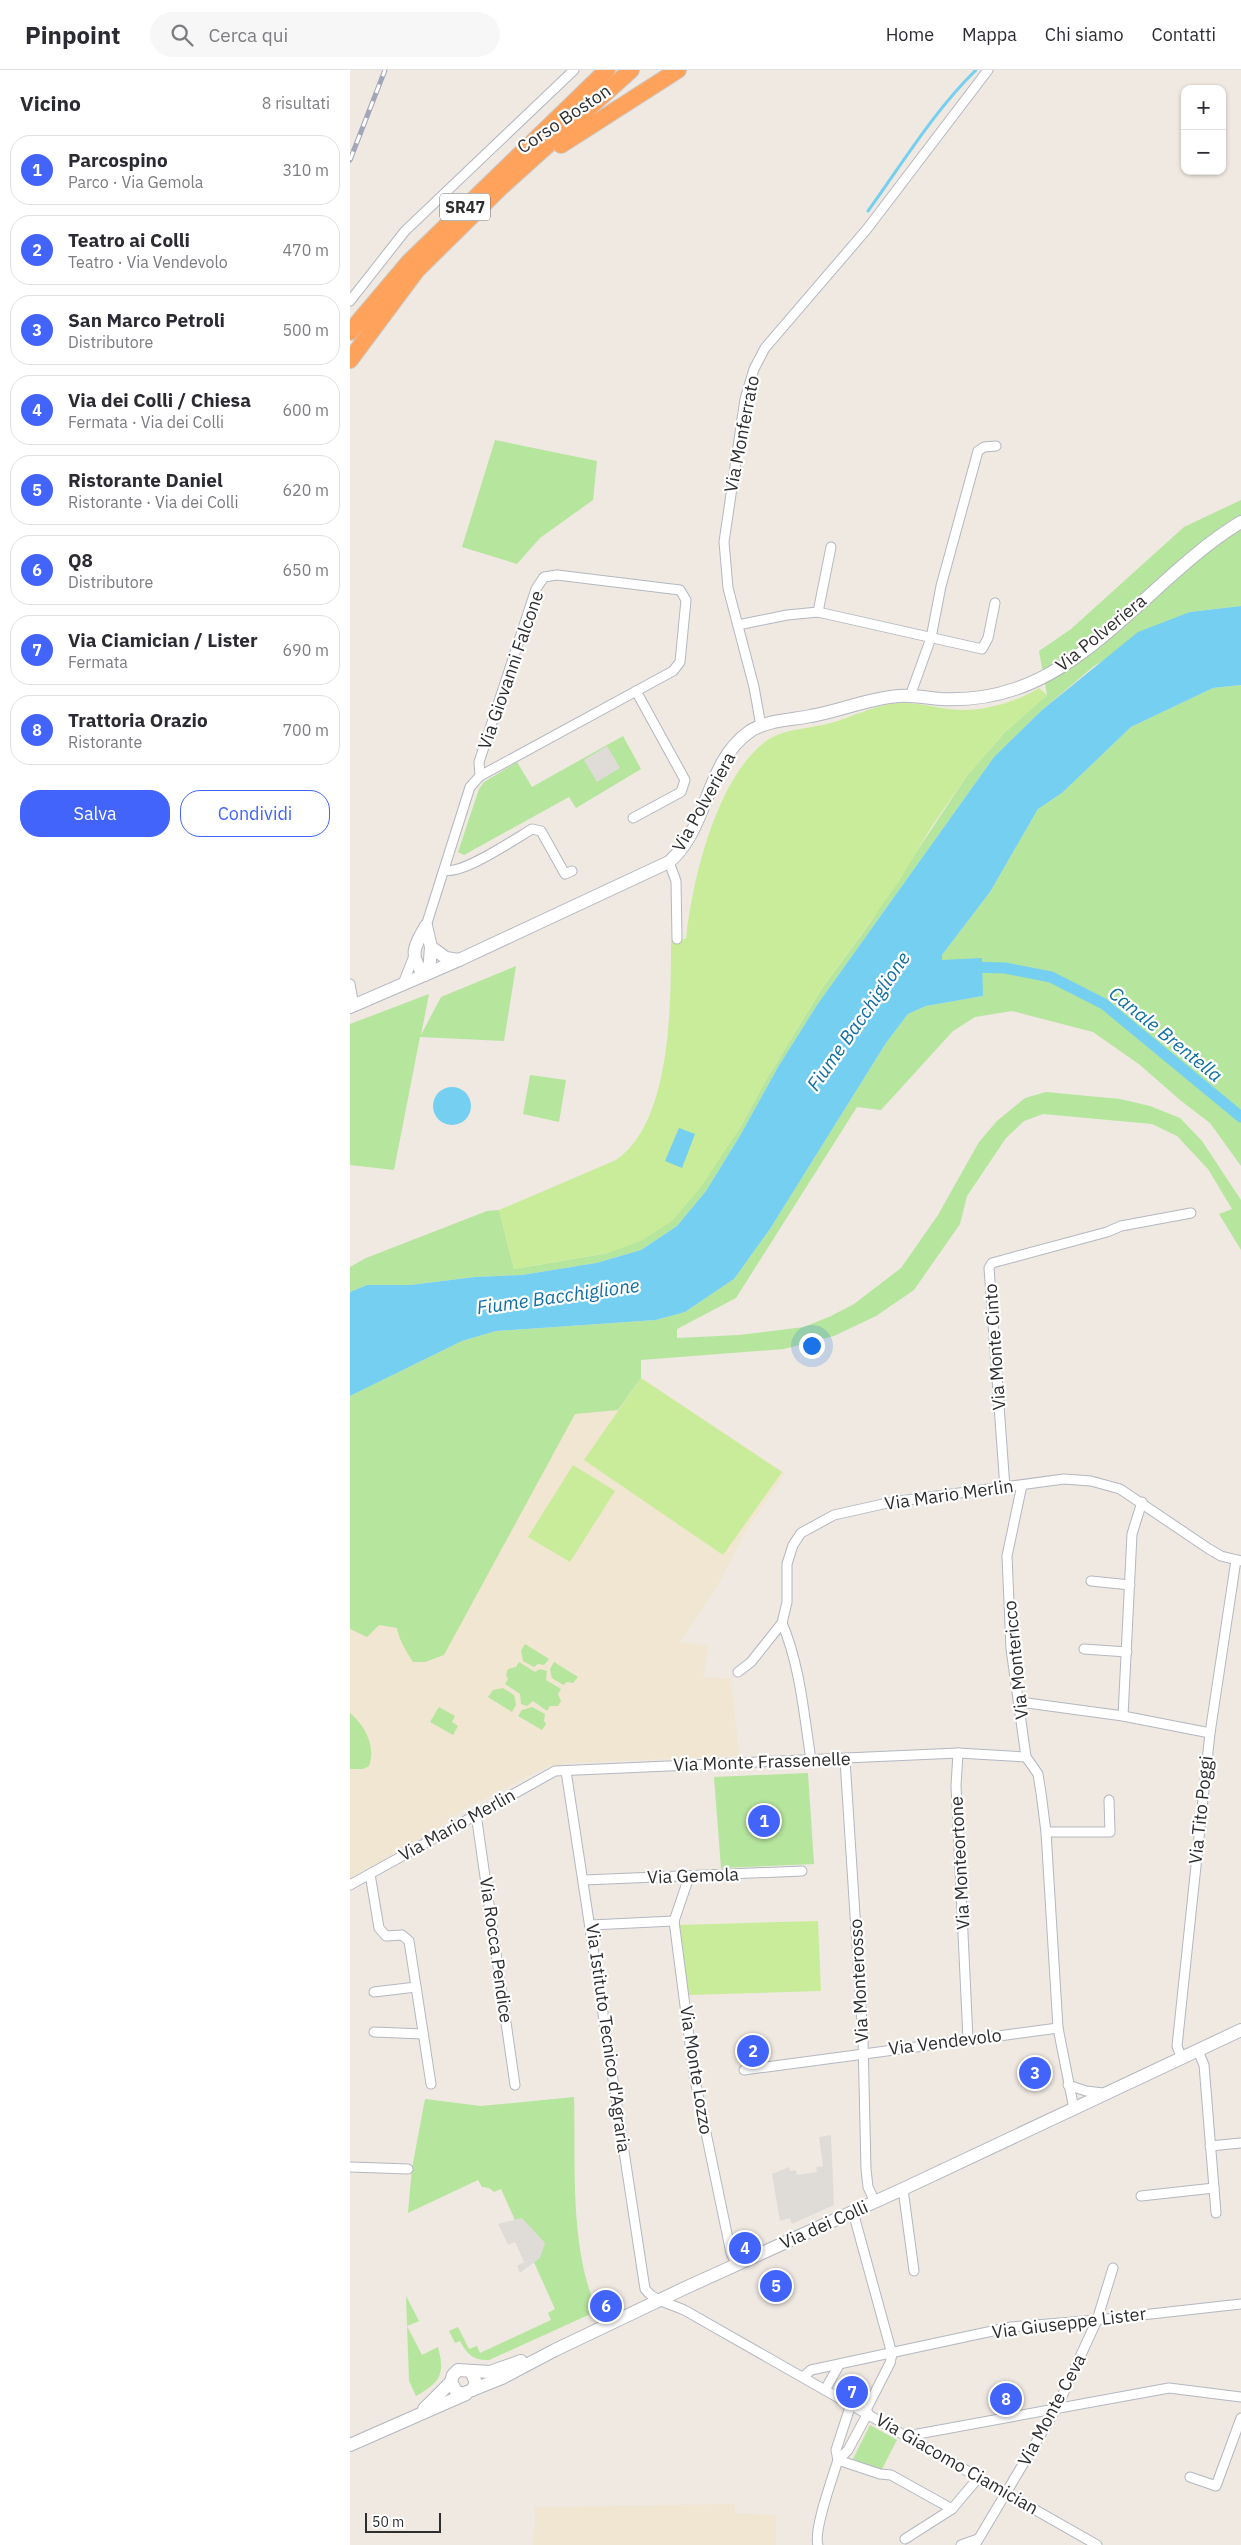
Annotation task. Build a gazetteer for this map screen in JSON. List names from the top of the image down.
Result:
{
  "streets": {
    "highway": ["Corso Boston", "SR47"],
    "main road": ["Via Polveriera", "Via dei Colli"],
    "street": [
      "Via Monferrato",
      "Via Giovanni Falcone",
      "Via Monte Cinto",
      "Via Mario Merlin",
      "Via Montericco",
      "Via Monte Frassenelle",
      "Via Tito Poggi",
      "Via Monteortone",
      "Via Gemola",
      "Via Rocca Pendice",
      "Via Monterosso",
      "Via Istituto Tecnico d'Agraria",
      "Via Vendevolo",
      "Via Monte Lozzo",
      "Via Giuseppe Lister",
      "Via Monte Ceva",
      "Via Giacomo Ciamician"
    ]
  },
  "crossings": [
    ["Corso Boston", "SR47"],
    ["Via Monferrato", "Via Polveriera"],
    ["Via Monte Cinto", "Via Mario Merlin"],
    ["Via Mario Merlin", "Via Montericco"],
    ["Via Mario Merlin", "Via Monte Frassenelle"],
    ["Via Mario Merlin", "Via Tito Poggi"],
    ["Via Mario Merlin", "Via Rocca Pendice"],
    ["Via Mario Merlin", "Via Istituto Tecnico d'Agraria"],
    ["Via Montericco", "Via Vendevolo"],
    ["Via Montericco", "Via dei Colli"],
    ["Via Monte Frassenelle", "Via Monteortone"],
    ["Via Monte Frassenelle", "Via Monterosso"],
    ["Via Monte Frassenelle", "Via Istituto Tecnico d'Agraria"],
    ["Via Tito Poggi", "Via dei Colli"],
    ["Via Monteortone", "Via Vendevolo"],
    ["Via Gemola", "Via Istituto Tecnico d'Agraria"],
    ["Via Gemola", "Via Monte Lozzo"],
    ["Via Monterosso", "Via Vendevolo"],
    ["Via Monterosso", "Via dei Colli"],
    ["Via Istituto Tecnico d'Agraria", "Via dei Colli"],
    ["Via Istituto Tecnico d'Agraria", "Via Giacomo Ciamician"],
    ["Via Monte Lozzo", "Via dei Colli"],
    ["Via dei Colli", "Via Giacomo Ciamician"],
    ["Via Giuseppe Lister", "Via Monte Ceva"],
    ["Via Giuseppe Lister", "Via Giacomo Ciamician"],
    ["Via Monte Ceva", "Via Giacomo Ciamician"]
  ],
  "water": ["Fiume Bacchiglione", "Canale Brentella"],
  "scale_bar": "50 m",
  "page": {
    "header": "Pinpoint",
    "search": "Cerca qui",
    "nav": [
      "Home",
      "Mappa",
      "Chi siamo",
      "Contatti"
    ],
    "heading": ["Vicino", "8 risultati"],
    "map_buttons": ["+", "−"],
    "list": [
      {
        "mark": "1",
        "name": "Parcospino",
        "note": "Parco · Via Gemola",
        "value": "310 m"
      },
      {
        "mark": "2",
        "name": "Teatro ai Colli",
        "note": "Teatro · Via Vendevolo",
        "value": "470 m"
      },
      {
        "mark": "3",
        "name": "San Marco Petroli",
        "note": "Distributore",
        "value": "500 m"
      },
      {
        "mark": "4",
        "name": "Via dei Colli / Chiesa",
        "note": "Fermata · Via dei Colli",
        "value": "600 m"
      },
      {
        "mark": "5",
        "name": "Ristorante Daniel",
        "note": "Ristorante · Via dei Colli",
        "value": "620 m"
      },
      {
        "mark": "6",
        "name": "Q8",
        "note": "Distributore",
        "value": "650 m"
      },
      {
        "mark": "7",
        "name": "Via Ciamician / Lister",
        "note": "Fermata",
        "value": "690 m"
      },
      {
        "mark": "8",
        "name": "Trattoria Orazio",
        "note": "Ristorante",
        "value": "700 m"
      }
    ],
    "buttons": ["Salva", "Condividi"],
    "pins": [
      "1",
      "2",
      "3",
      "4",
      "5",
      "6",
      "7",
      "8"
    ],
    "scale": "50 m"
  }
}
